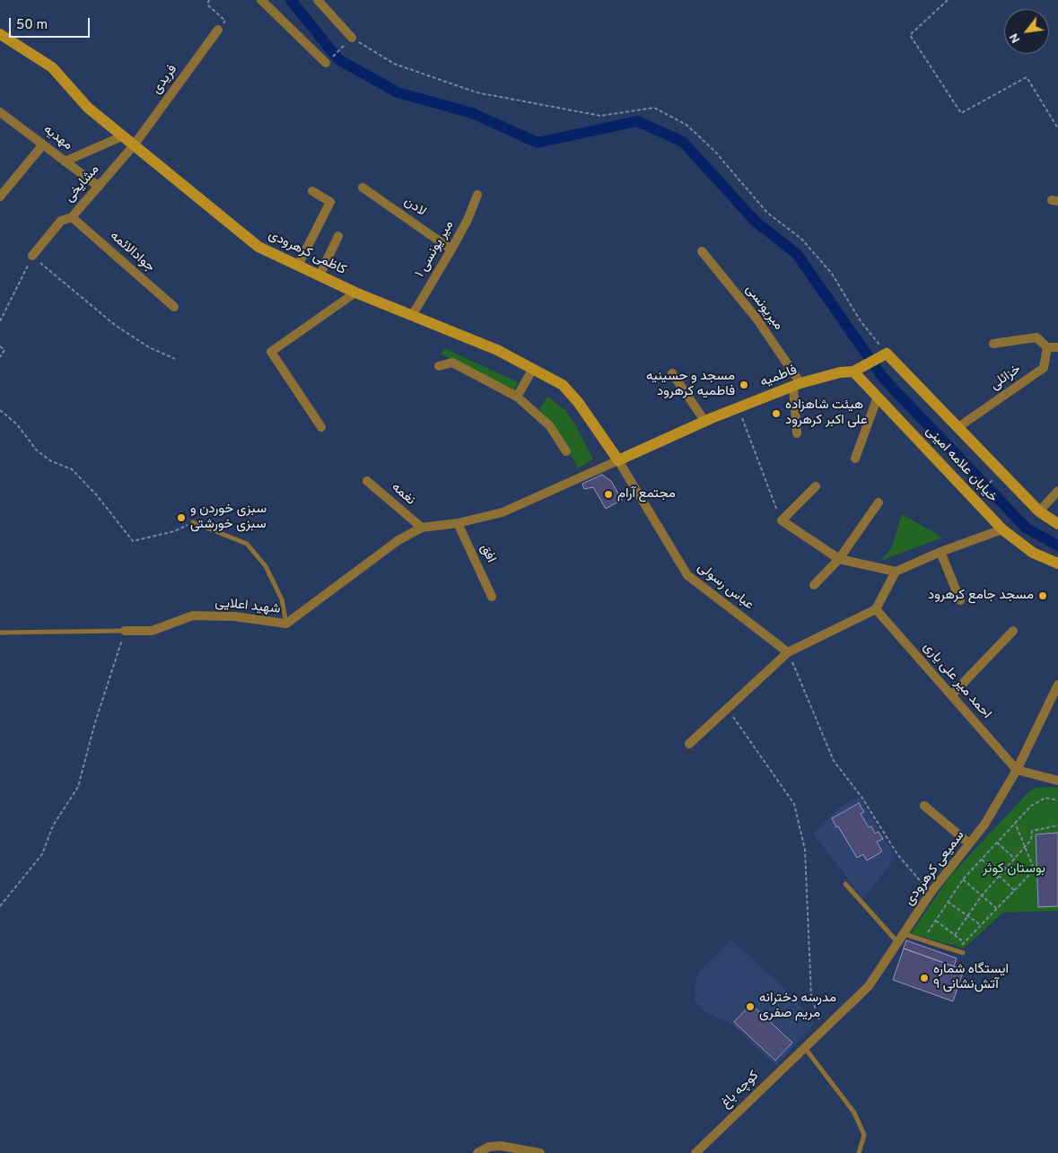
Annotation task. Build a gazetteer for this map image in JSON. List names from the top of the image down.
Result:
{
  "streets": {
    "street": [
      "فریدی",
      "مهدیه",
      "مشایخی",
      "لادن",
      "میر یونسی ۱",
      "جوادالائمه",
      "کاظمی کرهرودی",
      "میریونسی",
      "فاطمیه",
      "خزائلی",
      "خیابان علامه امینی",
      "نغمه",
      "افق",
      "عباس رسولی",
      "شهید اعلایی",
      "احمد میر علی یاری",
      "سمیعی کرهرودی",
      "کوچه باغ"
    ]
  },
  "crossings": [
    ["فریدی", "مشایخی"],
    ["فریدی", "کاظمی کرهرودی"],
    ["مهدیه", "مشایخی"],
    ["مشایخی", "جوادالائمه"],
    ["مشایخی", "کاظمی کرهرودی"],
    ["لادن", "میر یونسی ۱"],
    ["میر یونسی ۱", "کاظمی کرهرودی"],
    ["کاظمی کرهرودی", "فاطمیه"],
    ["کاظمی کرهرودی", "عباس رسولی"],
    ["کاظمی کرهرودی", "شهید اعلایی"],
    ["میریونسی", "فاطمیه"],
    ["فاطمیه", "خیابان علامه امینی"],
    ["فاطمیه", "عباس رسولی"],
    ["فاطمیه", "شهید اعلایی"],
    ["خزائلی", "خیابان علامه امینی"],
    ["نغمه", "شهید اعلایی"],
    ["افق", "شهید اعلایی"],
    ["عباس رسولی", "شهید اعلایی"],
    ["احمد میر علی یاری", "سمیعی کرهرودی"],
    ["سمیعی کرهرودی", "کوچه باغ"]
  ],
  "parks": ["بوستان کوثر"],
  "places": [
    "مسجد و حسینیه فاطمیه کرهرود",
    "هیئت شاهزاده علی اکبر کرهرود",
    "مجتمع آرام",
    "سبزی خوردن و سبزی خورشتی",
    "مسجد جامع کرهرود",
    "ایستگاه شماره ۹ آتش‌نشانی",
    "مدرسه دخترانه مریم صفری"
  ],
  "scale_bar": "50 m",
  "north": "bottom left"
}
